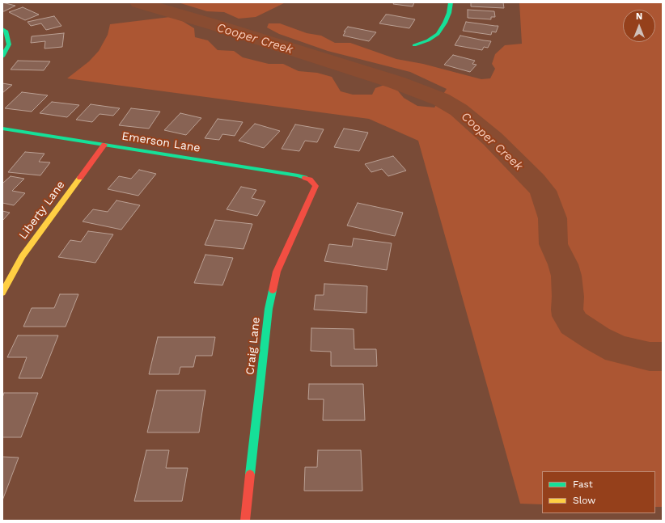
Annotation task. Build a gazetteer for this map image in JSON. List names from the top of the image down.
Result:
{
  "streets": {
    "street": ["Emerson Lane", "Liberty Lane", "Craig Lane"]
  },
  "crossings": [
    ["Emerson Lane", "Liberty Lane"],
    ["Emerson Lane", "Craig Lane"]
  ],
  "water": ["Cooper Creek"],
  "legend": ["Fast", "Slow"],
  "north": "top"
}
